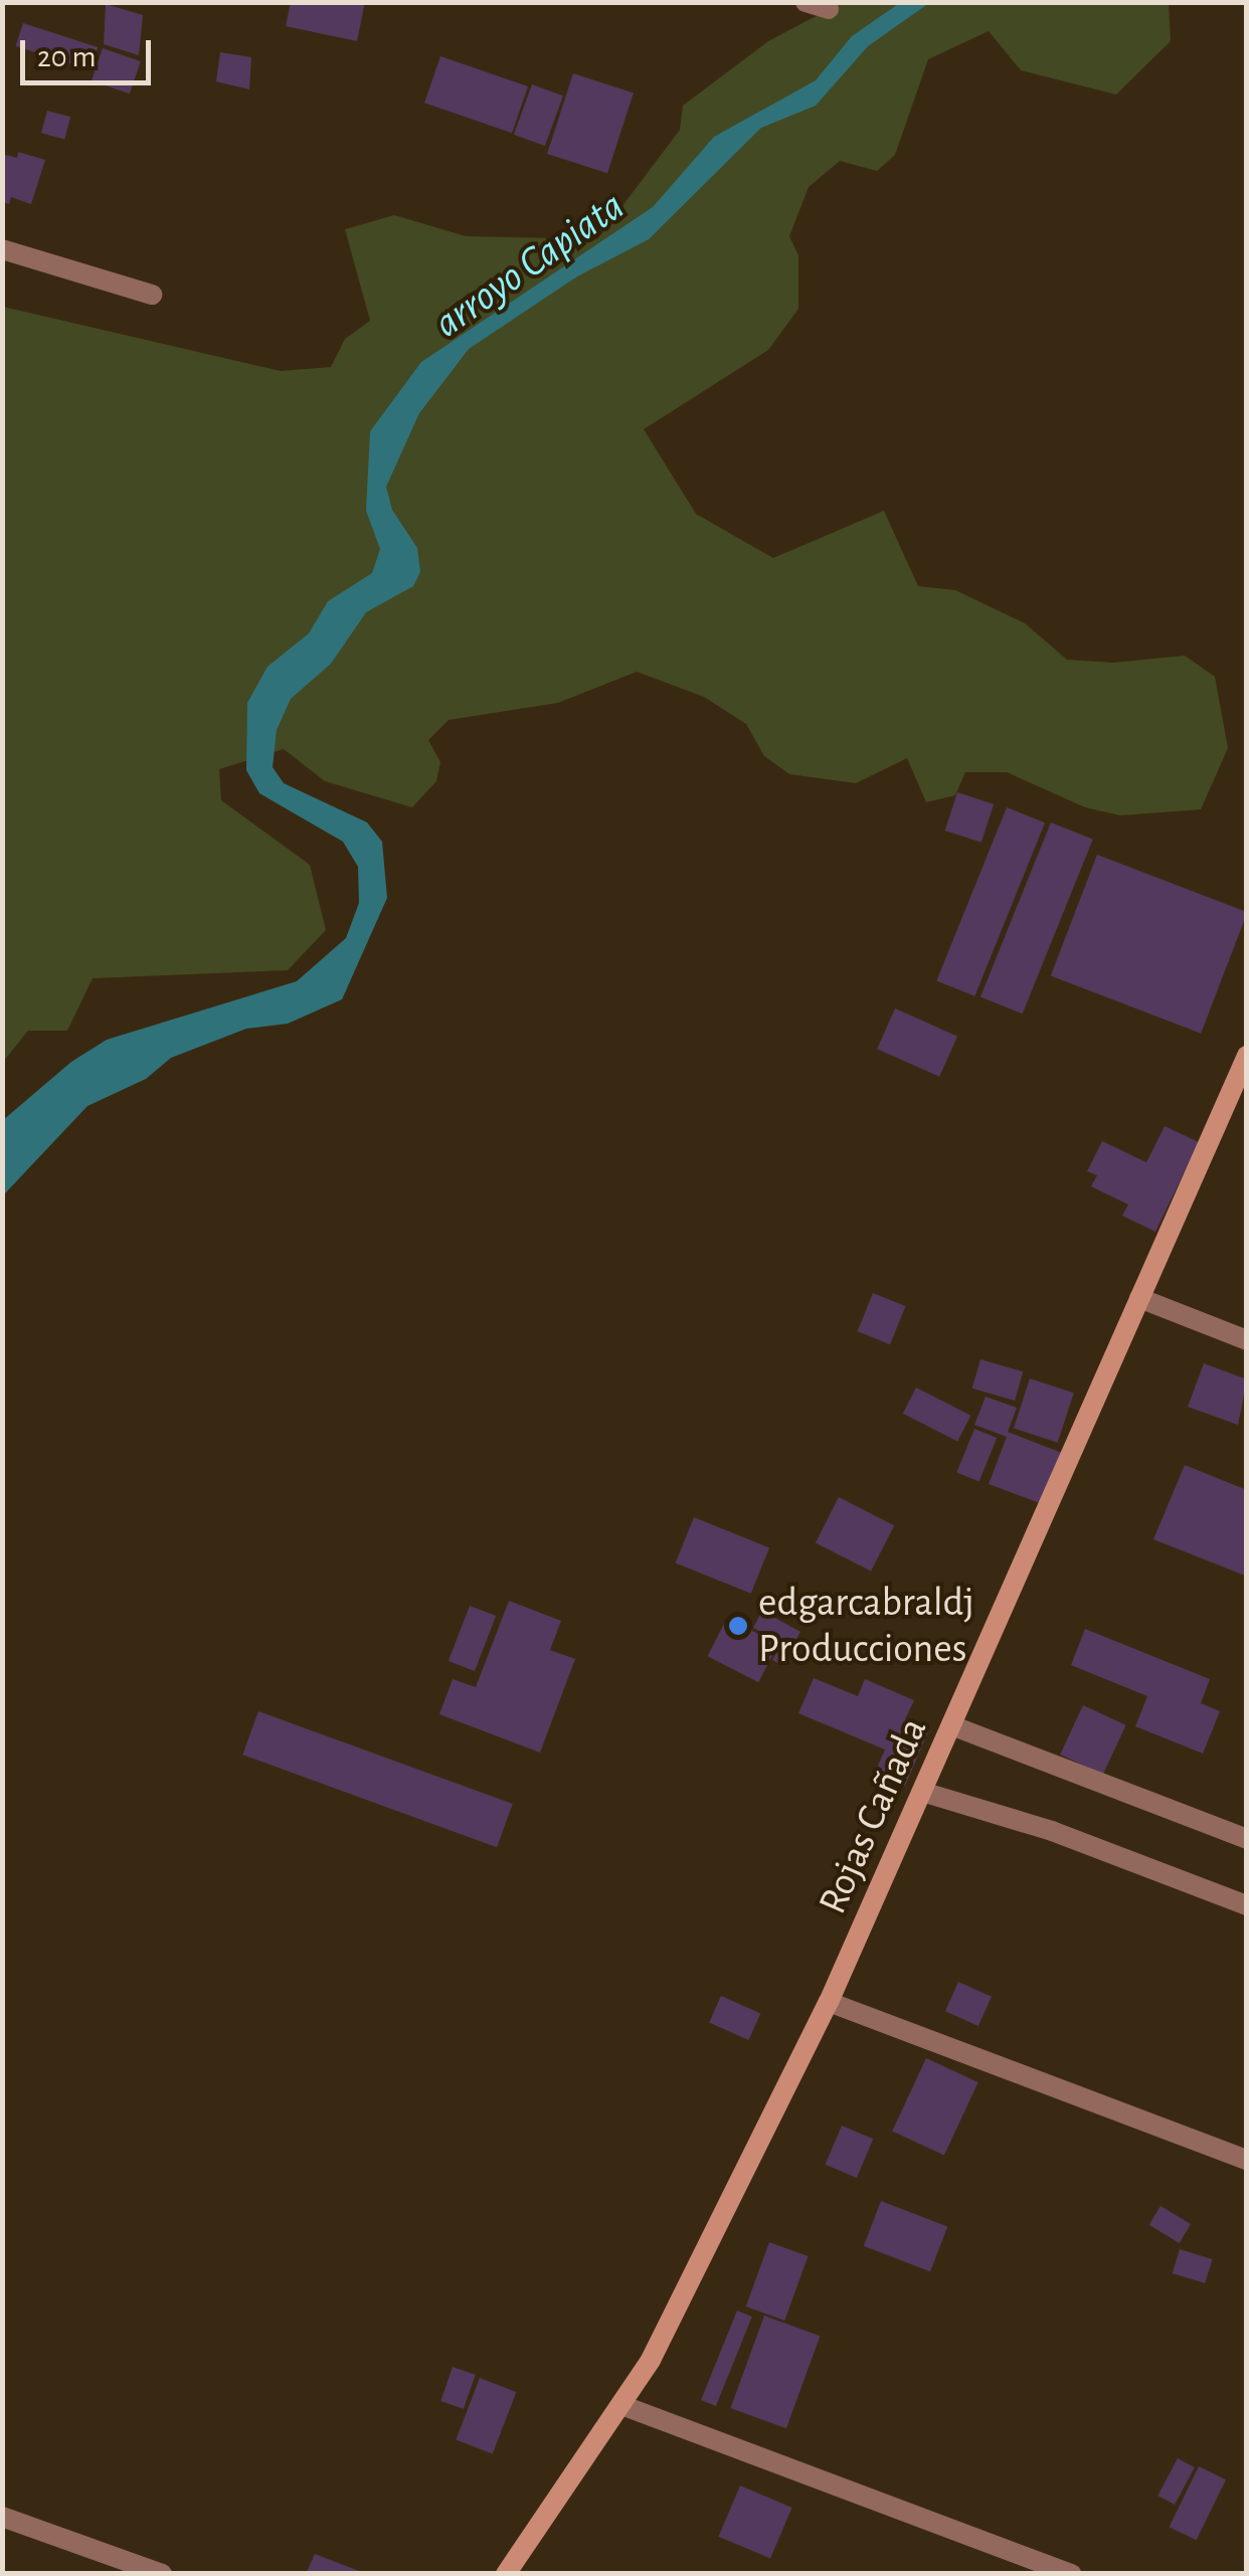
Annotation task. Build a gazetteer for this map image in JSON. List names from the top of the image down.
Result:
{
  "streets": {
    "main road": ["Rojas Cañada"]
  },
  "water": ["arroyo Capiata"],
  "places": ["edgarcabraldj Producciones"],
  "scale_bar": "20 m"
}
